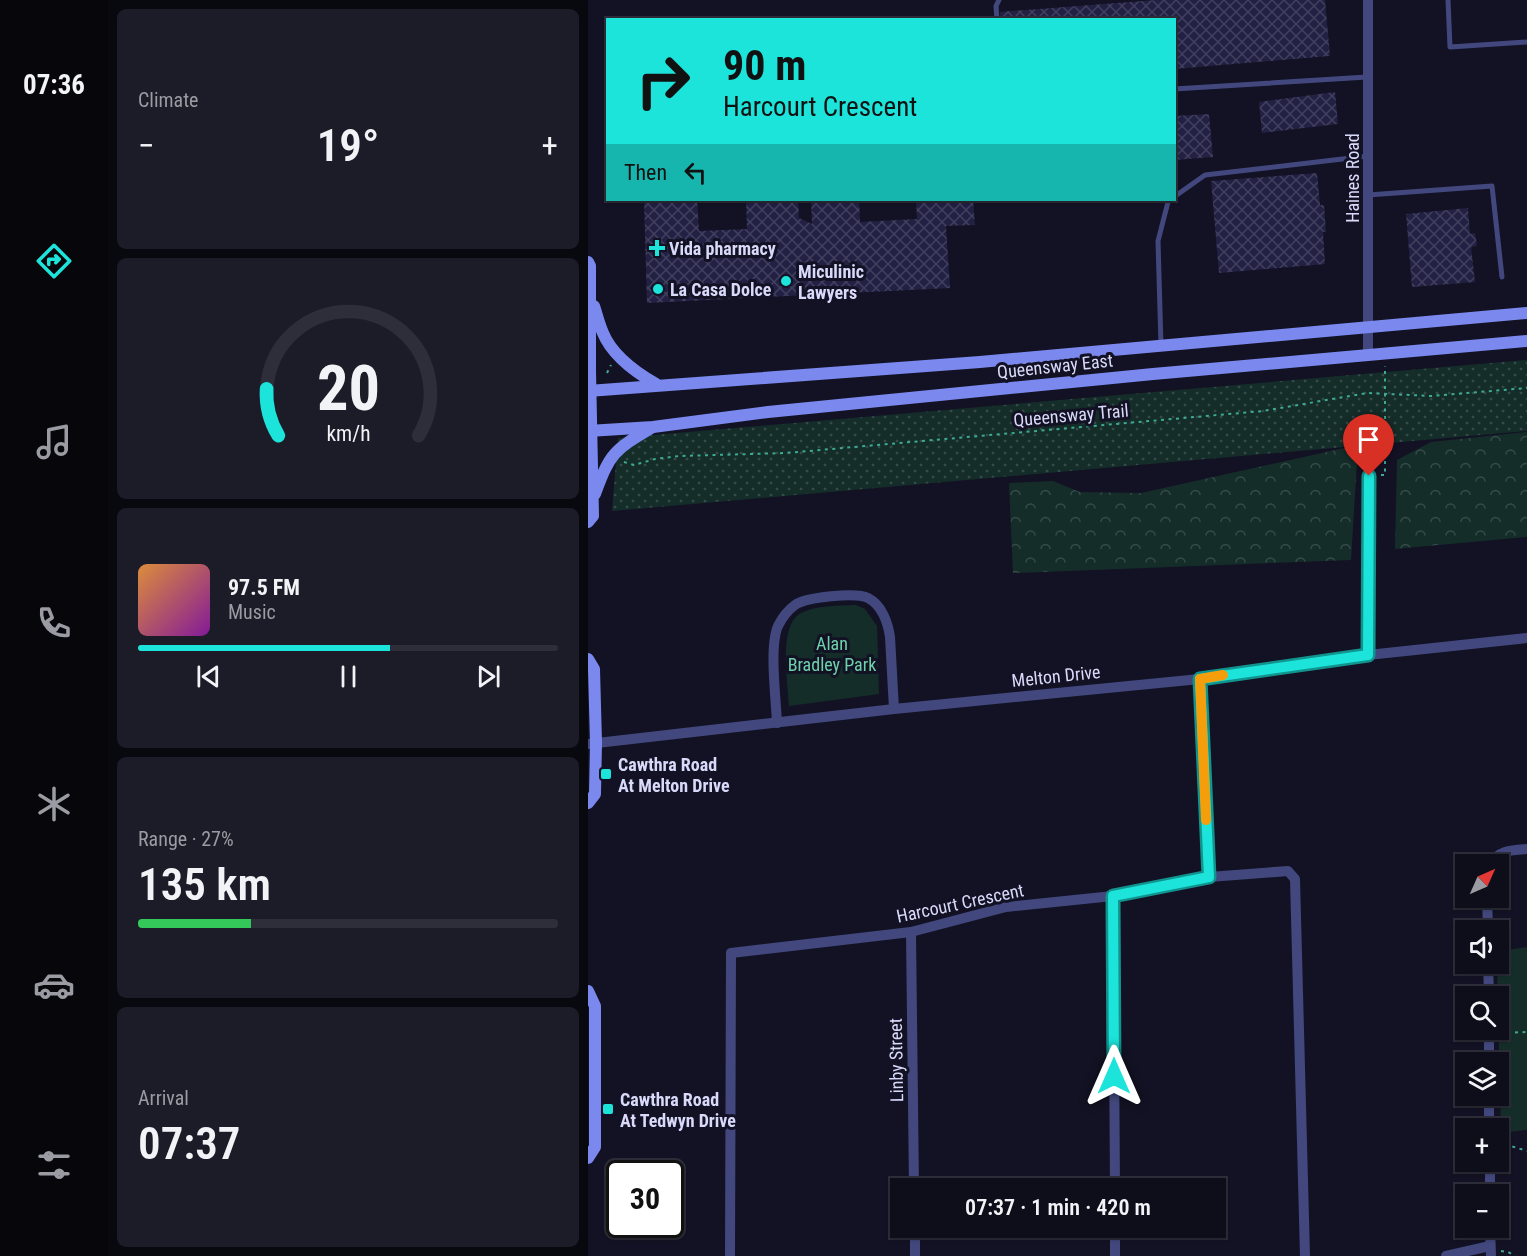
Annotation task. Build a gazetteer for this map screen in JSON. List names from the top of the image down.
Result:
{
  "streets": {
    "main road": ["Queensway East"],
    "street": [
      "Haines Road",
      "Melton Drive",
      "Harcourt Crescent",
      "Linby Street"
    ],
    "path": ["Queensway Trail"]
  },
  "crossings": [
    ["Haines Road", "Queensway East"],
    ["Harcourt Crescent", "Linby Street"]
  ],
  "parks": ["Alan Bradley Park"],
  "places": {
    "health": ["Vida pharmacy"],
    "other": ["Miculinic Lawyers", "La Casa Dolce"],
    "transit": ["Cawthra Road At Melton Drive", "Cawthra Road At Tedwyn Drive"]
  },
  "north": "top right",
  "page": {
    "tabs": "07:36",
    "tile": [
      "Climate",
      ["Range · 27%", "135 km"],
      ["Arrival", "07:37"]
    ],
    "turn": ["90 m", "Harcourt Crescent"],
    "heat": ["−", "19°", "+"],
    "then": "Then",
    "song": ["97.5 FM", "Music"],
    "map_buttons": ["+", "−"],
    "limit": "30",
    "trip": "07:37 · 1 min · 420 m",
    "gauge": ["20", "km/h"]
  }
}
